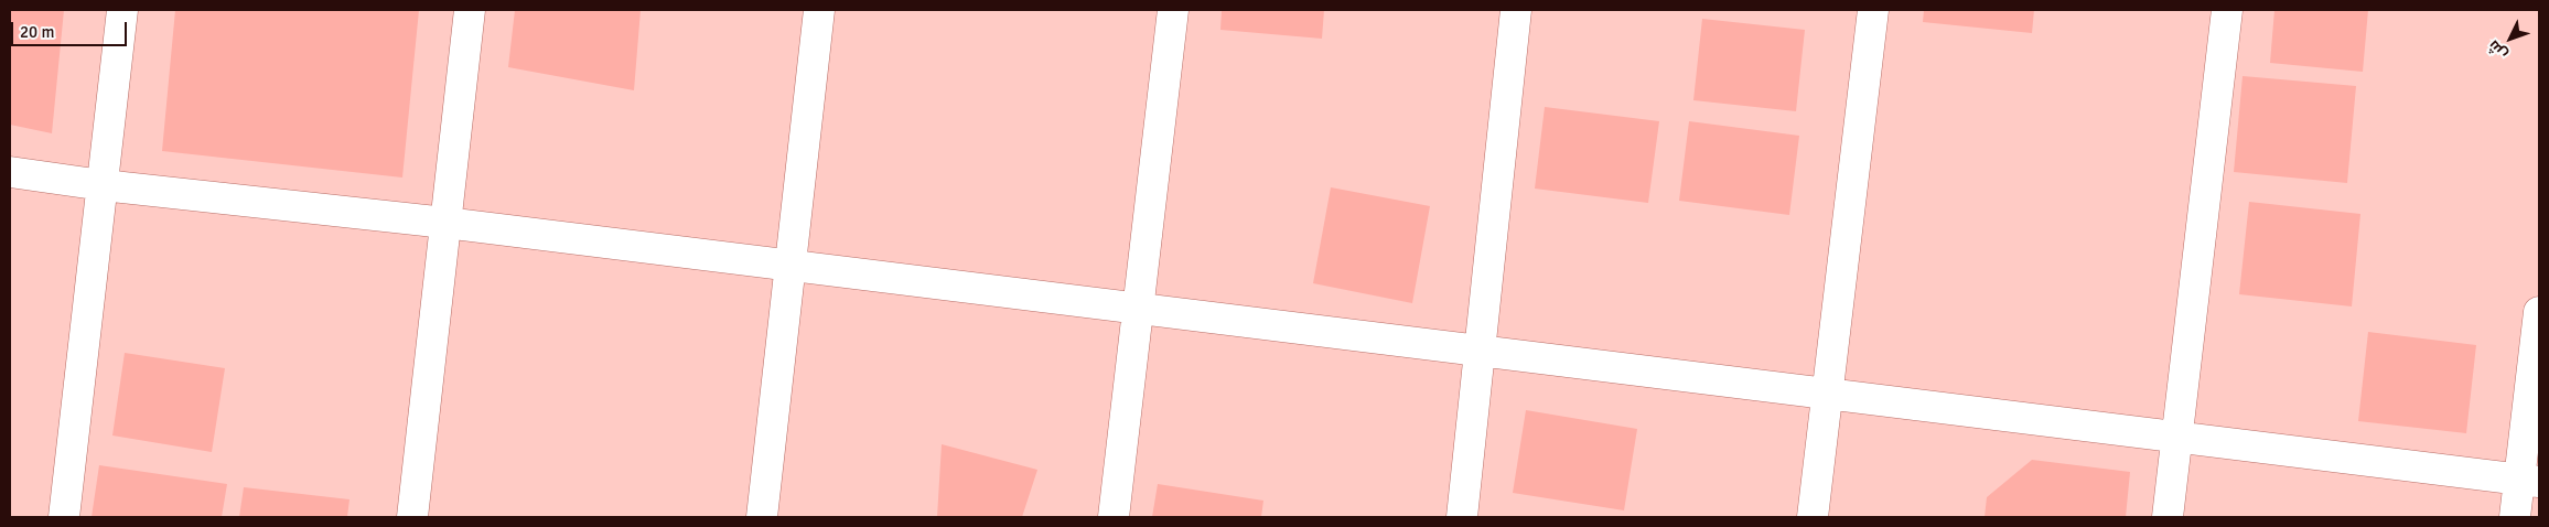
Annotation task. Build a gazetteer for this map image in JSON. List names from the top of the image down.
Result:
{
  "scale_bar": "20 m",
  "north": "bottom left"
}
